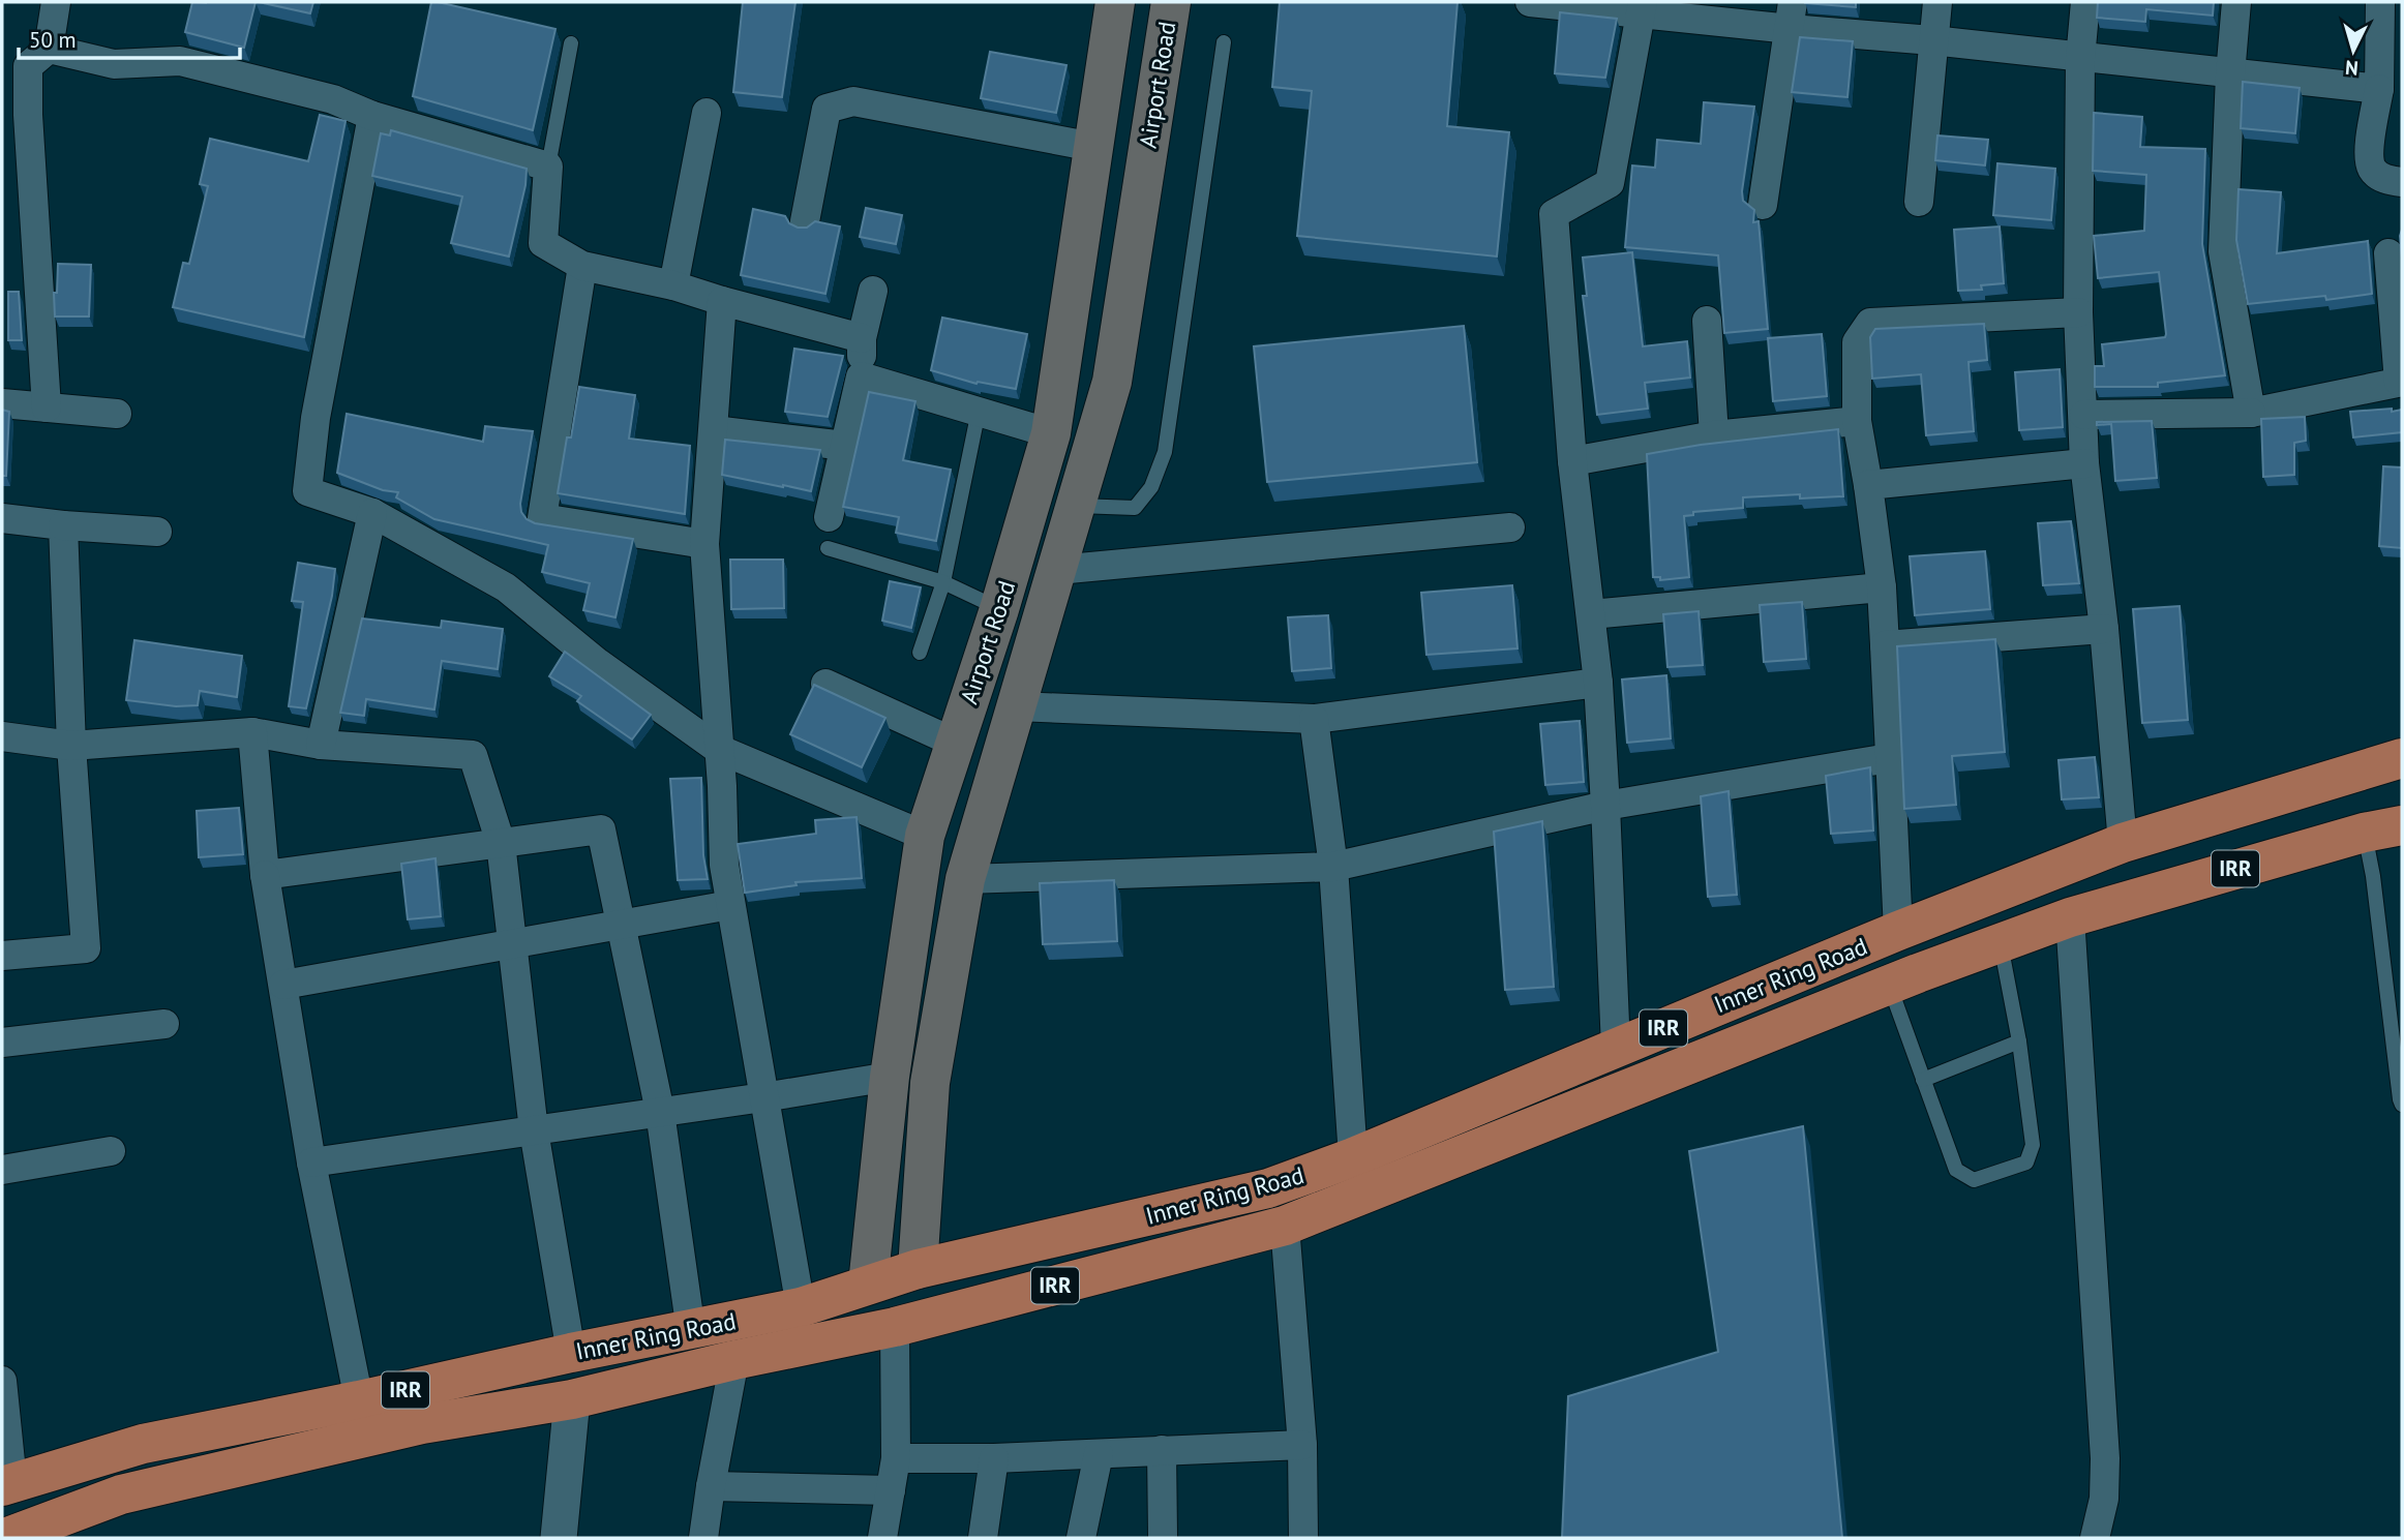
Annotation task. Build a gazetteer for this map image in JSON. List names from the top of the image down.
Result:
{
  "streets": {
    "highway": ["IRR", "Inner Ring Road"],
    "main road": ["Airport Road"]
  },
  "crossings": [
    ["Airport Road", "Inner Ring Road"]
  ],
  "scale_bar": "50 m",
  "north": "bottom"
}
